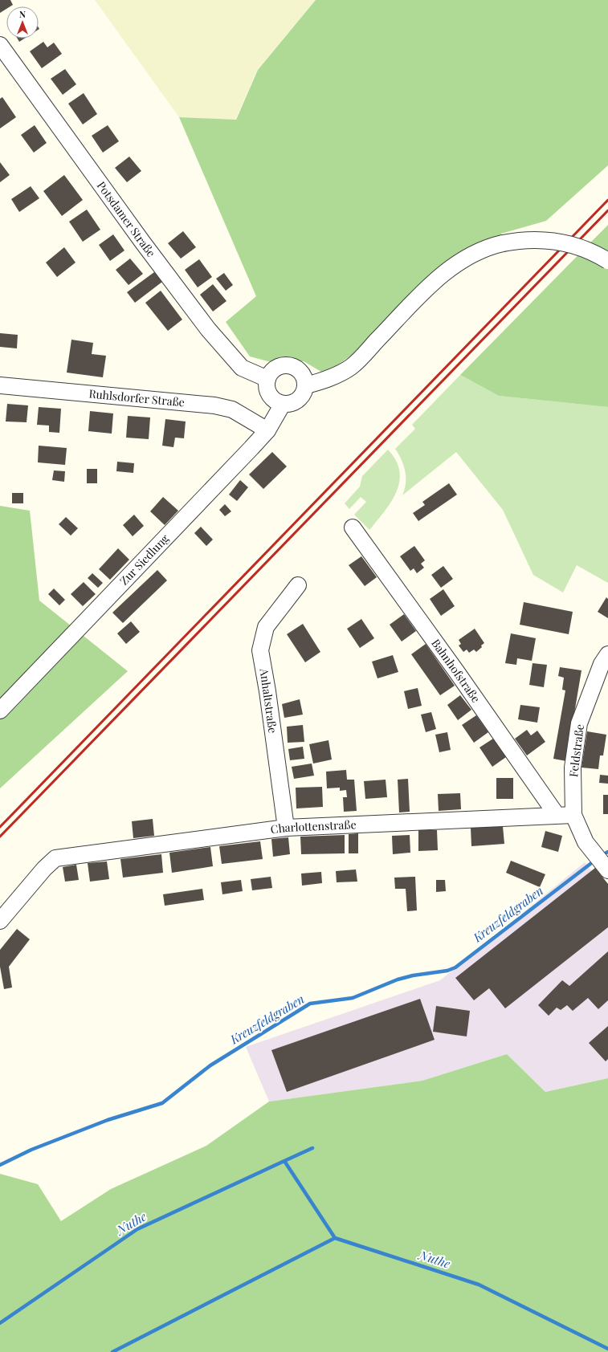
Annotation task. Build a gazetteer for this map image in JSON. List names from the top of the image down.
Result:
{
  "streets": {
    "street": [
      "Potsdamer Straße",
      "Ruhlsdorfer Straße",
      "Zur Siedlung",
      "Bahnhofstraße",
      "Anhaltstraße",
      "Feldstraße",
      "Charlottenstraße"
    ]
  },
  "crossings": [
    ["Potsdamer Straße", "Zur Siedlung"],
    ["Ruhlsdorfer Straße", "Zur Siedlung"],
    ["Bahnhofstraße", "Charlottenstraße"],
    ["Anhaltstraße", "Charlottenstraße"],
    ["Feldstraße", "Charlottenstraße"]
  ],
  "water": ["Kreuzfeldgraben", "Nuthe"],
  "north": "top"
}
